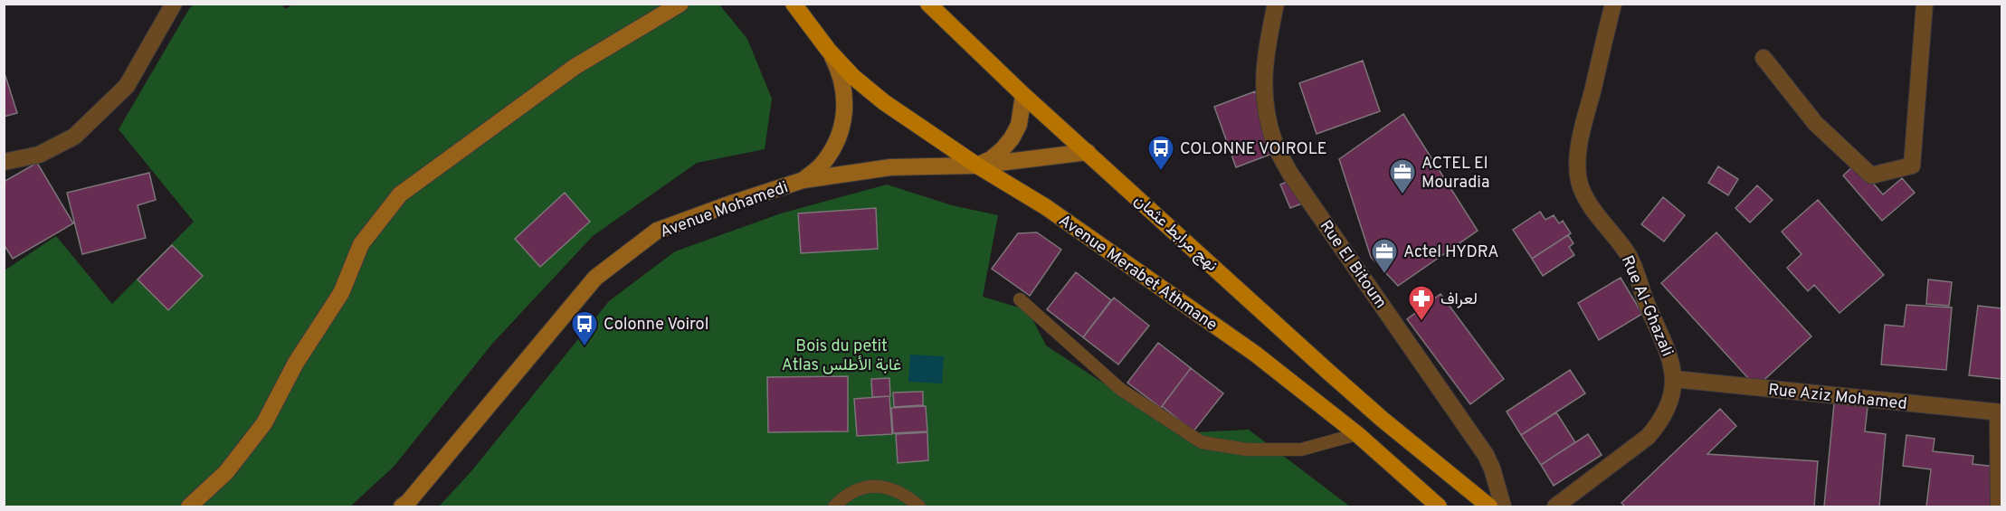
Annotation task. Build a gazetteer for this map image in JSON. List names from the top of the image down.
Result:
{
  "streets": {
    "main road": ["Avenue Mohamedi", "نهج مرابط عثمان", "Avenue Merabet Athmane"],
    "street": ["Rue El Bitoum", "Rue Al-Ghazali", "Rue Aziz Mohamed"]
  },
  "crossings": [
    ["Avenue Mohamedi", "نهج مرابط عثمان"],
    ["Avenue Mohamedi", "Avenue Merabet Athmane"],
    ["Rue Al-Ghazali", "Rue Aziz Mohamed"]
  ],
  "parks": ["Bois du petit Atlas غابة الأطلس"],
  "places": {
    "bus stop": ["COLONNE VOIROLE", "Colonne Voirol"],
    "office": ["ACTEL El Mouradia", "Actel HYDRA"],
    "pharmacy": ["لعراف"]
  }
}
